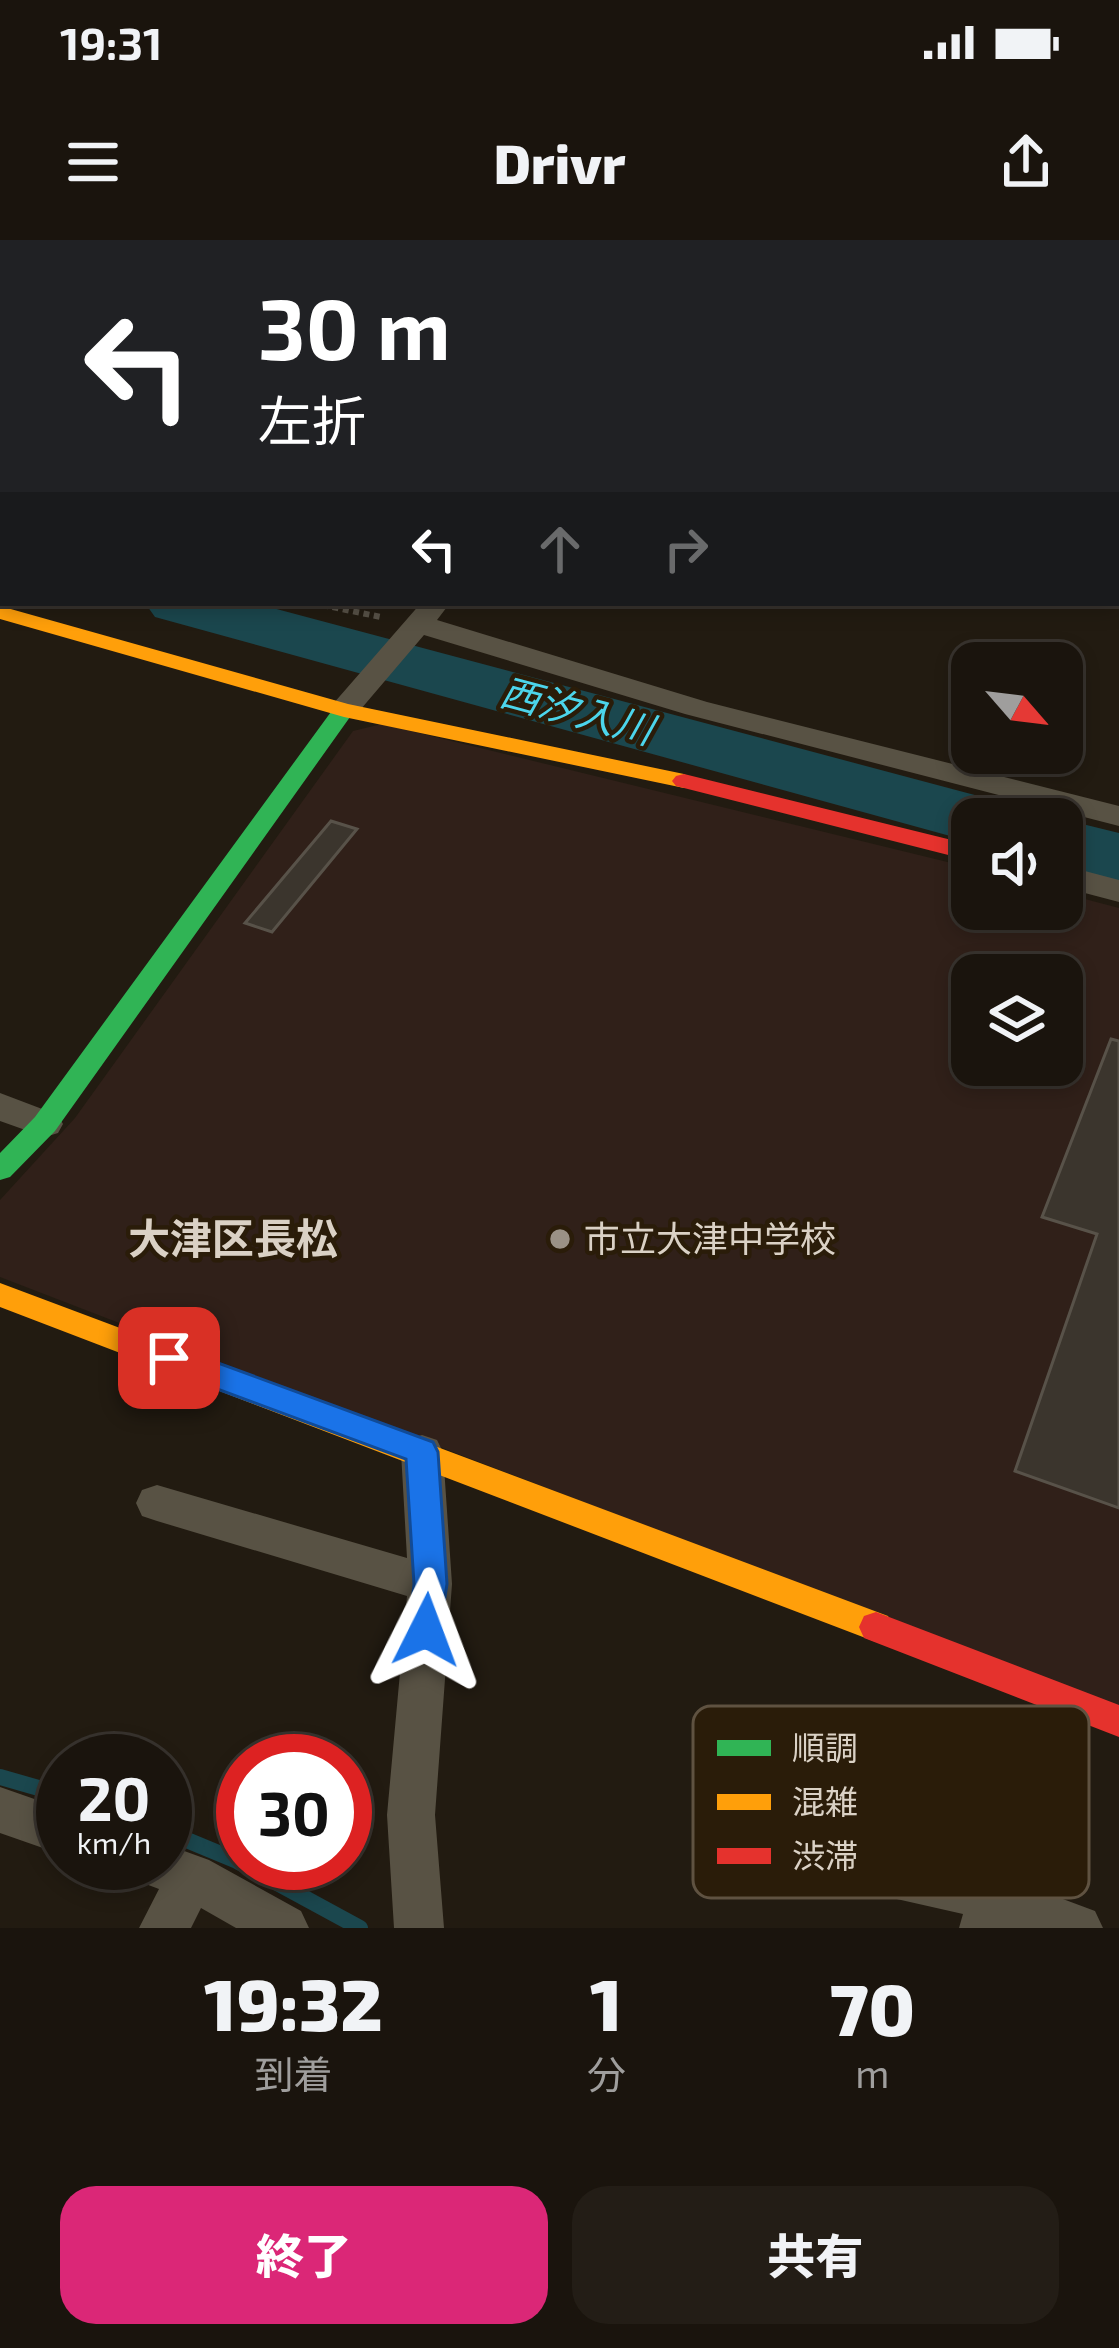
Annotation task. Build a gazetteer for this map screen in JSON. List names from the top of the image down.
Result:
{
  "districts": ["大津区長松"],
  "water": ["西汐入川"],
  "places": ["市立大津中学校"],
  "legend": ["順調", "混雑", "渋滞"],
  "north": "bottom right",
  "page": {
    "status": "19:31",
    "header": "Drivr",
    "turn": ["30 m", "左折"],
    "speed": "20 km/h",
    "limit": "30",
    "eta": [
      "19:32",
      "到着",
      "1",
      "分",
      "70",
      "m"
    ],
    "buttons": ["終了", "共有"]
  }
}
